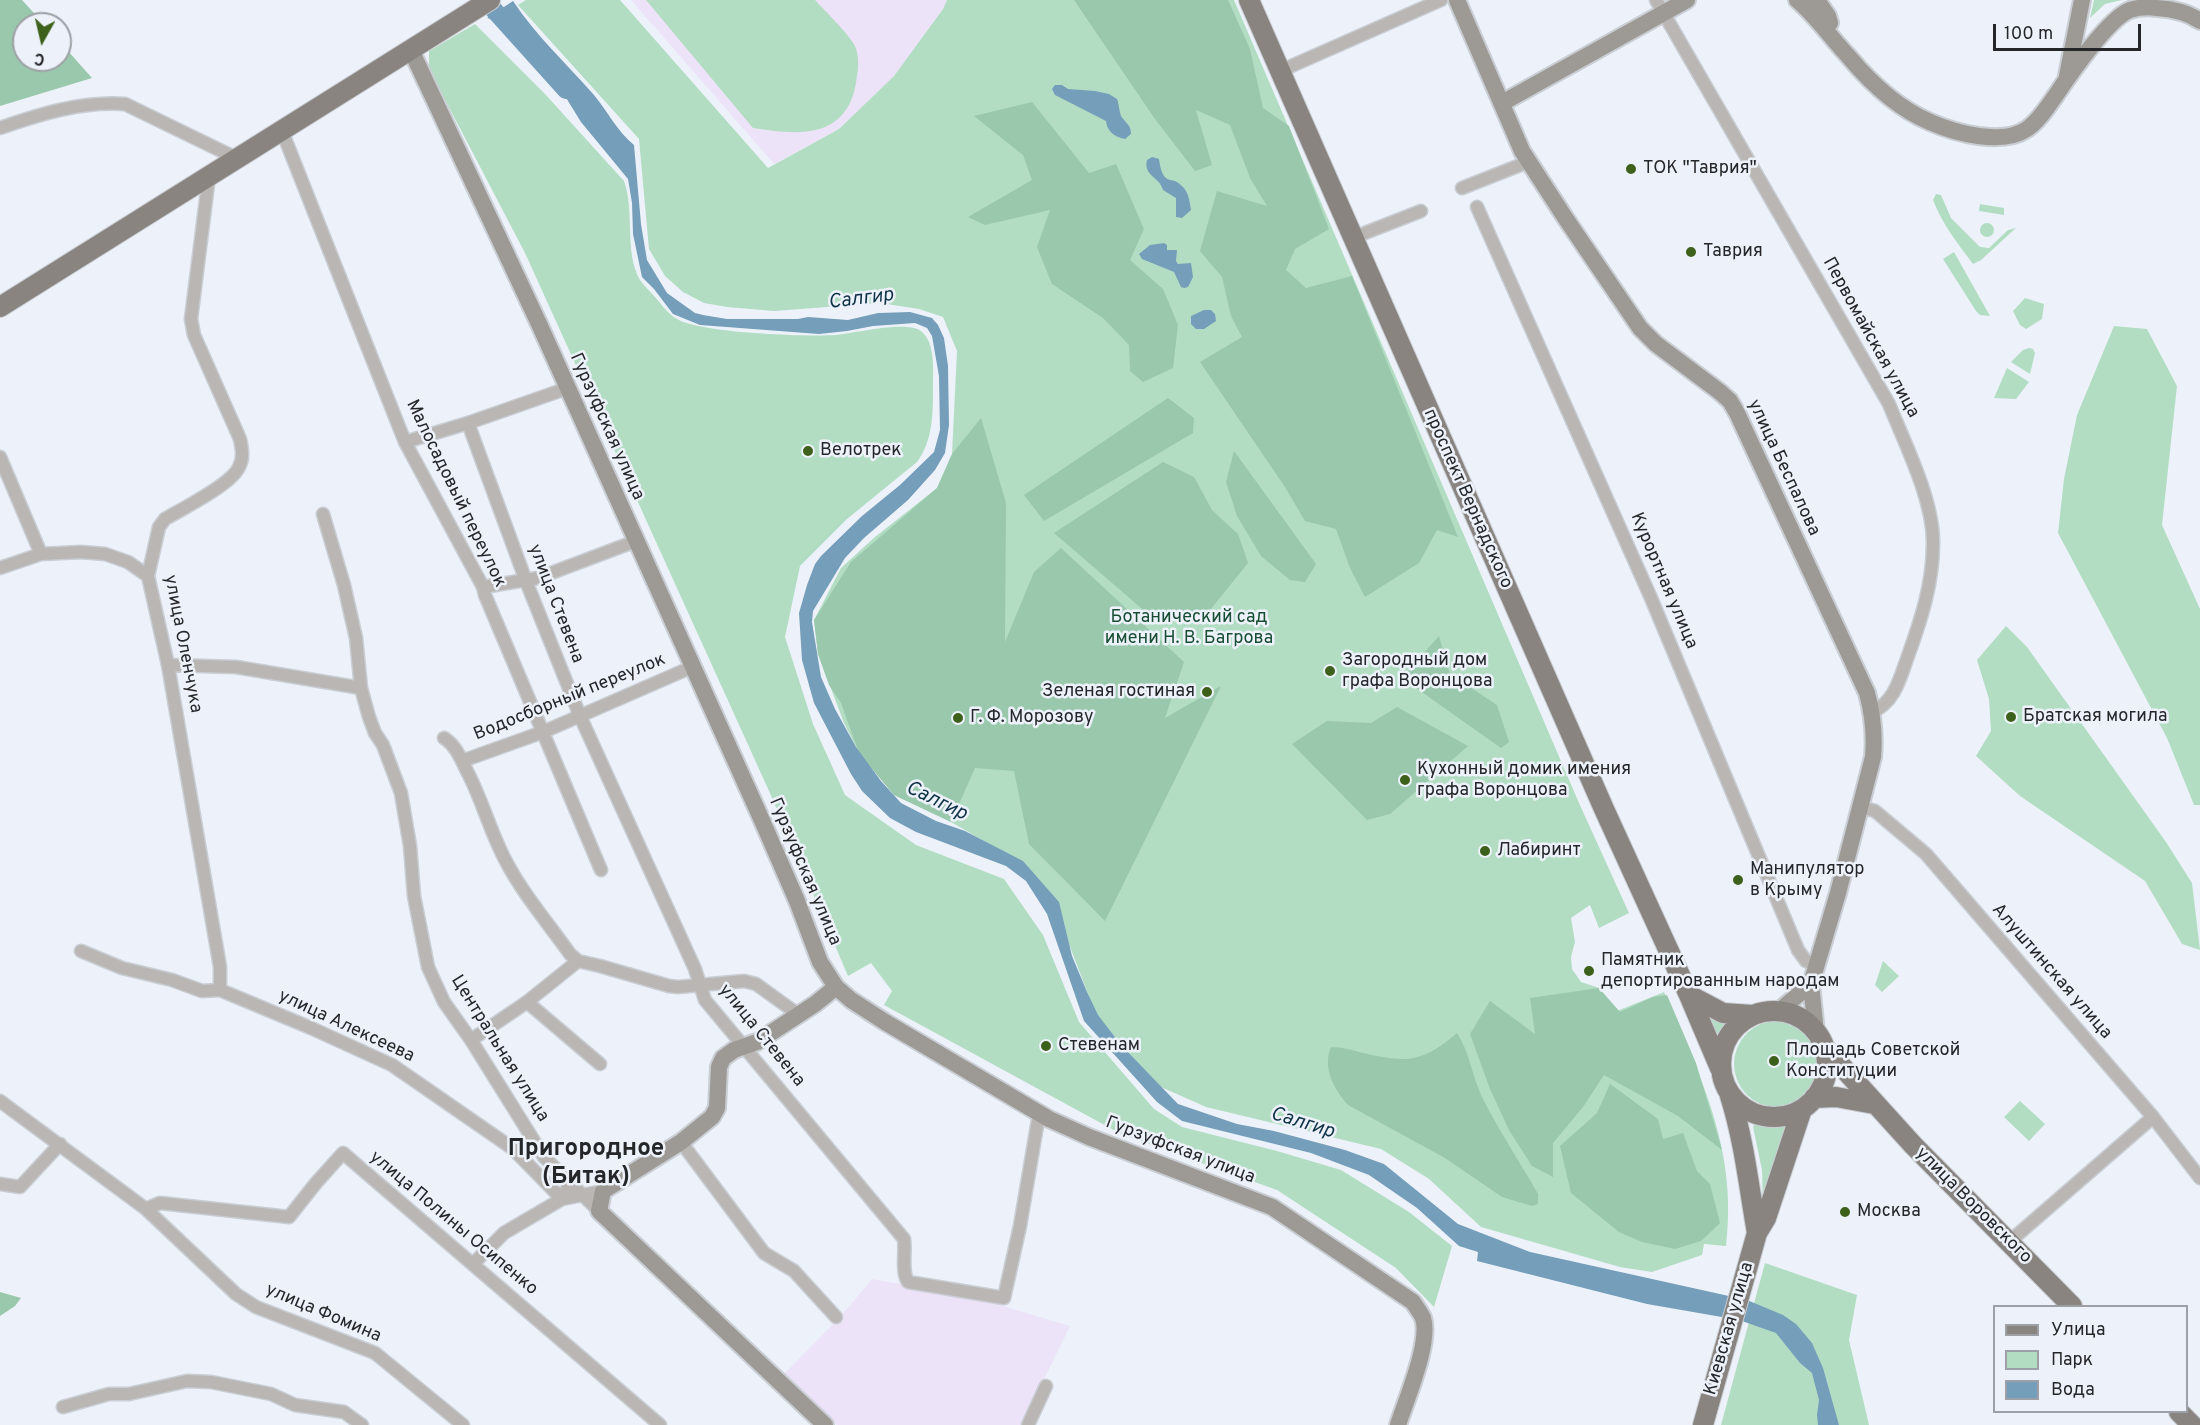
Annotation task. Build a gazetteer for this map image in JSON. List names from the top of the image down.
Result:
{
  "streets": {
    "main road": [
      "Гурзуфская улица",
      "улица Беспалова",
      "проспект Вернадского",
      "Центральная улица",
      "улица Воровского",
      "Киевская улица"
    ],
    "street": [
      "Первомайская улица",
      "Малосадовый переулок",
      "Курортная улица",
      "улица Стевена",
      "улица Оленчука",
      "Водосборный переулок",
      "Алуштинская улица",
      "улица Алексеева",
      "улица Полины Осипенко",
      "улица Фомина"
    ]
  },
  "crossings": [
    ["Первомайская улица", "улица Беспалова"],
    ["Гурзуфская улица", "улица Стевена"],
    ["Гурзуфская улица", "Водосборный переулок"],
    ["улица Беспалова", "проспект Вернадского"],
    ["улица Беспалова", "Курортная улица"],
    ["улица Беспалова", "Алуштинская улица"],
    ["улица Беспалова", "улица Воровского"],
    ["улица Беспалова", "Киевская улица"],
    ["Малосадовый переулок", "Водосборный переулок"],
    ["проспект Вернадского", "улица Воровского"],
    ["проспект Вернадского", "Киевская улица"],
    ["улица Стевена", "Водосборный переулок"],
    ["улица Оленчука", "улица Алексеева"],
    ["улица Воровского", "Киевская улица"],
    ["улица Полины Осипенко", "улица Фомина"]
  ],
  "districts": ["Пригородное (Битак)"],
  "water": ["Салгир"],
  "parks": ["Ботанический сад имени Н. В. Багрова"],
  "places": [
    "ТОК \"Таврия\"",
    "Таврия",
    "Велотрек",
    "Загородный дом графа Воронцова",
    "Зеленая гостиная",
    "Братская могила",
    "Г. Ф. Морозову",
    "Кухонный домик имения графа Воронцова",
    "Лабиринт",
    "Манипулятор в Крыму",
    "Памятник депортированным народам",
    "Стевенам",
    "Площадь Советской Конституции",
    "Москва"
  ],
  "legend": ["Улица", "Парк", "Вода"],
  "scale_bar": "100 m",
  "north": "bottom"
}
